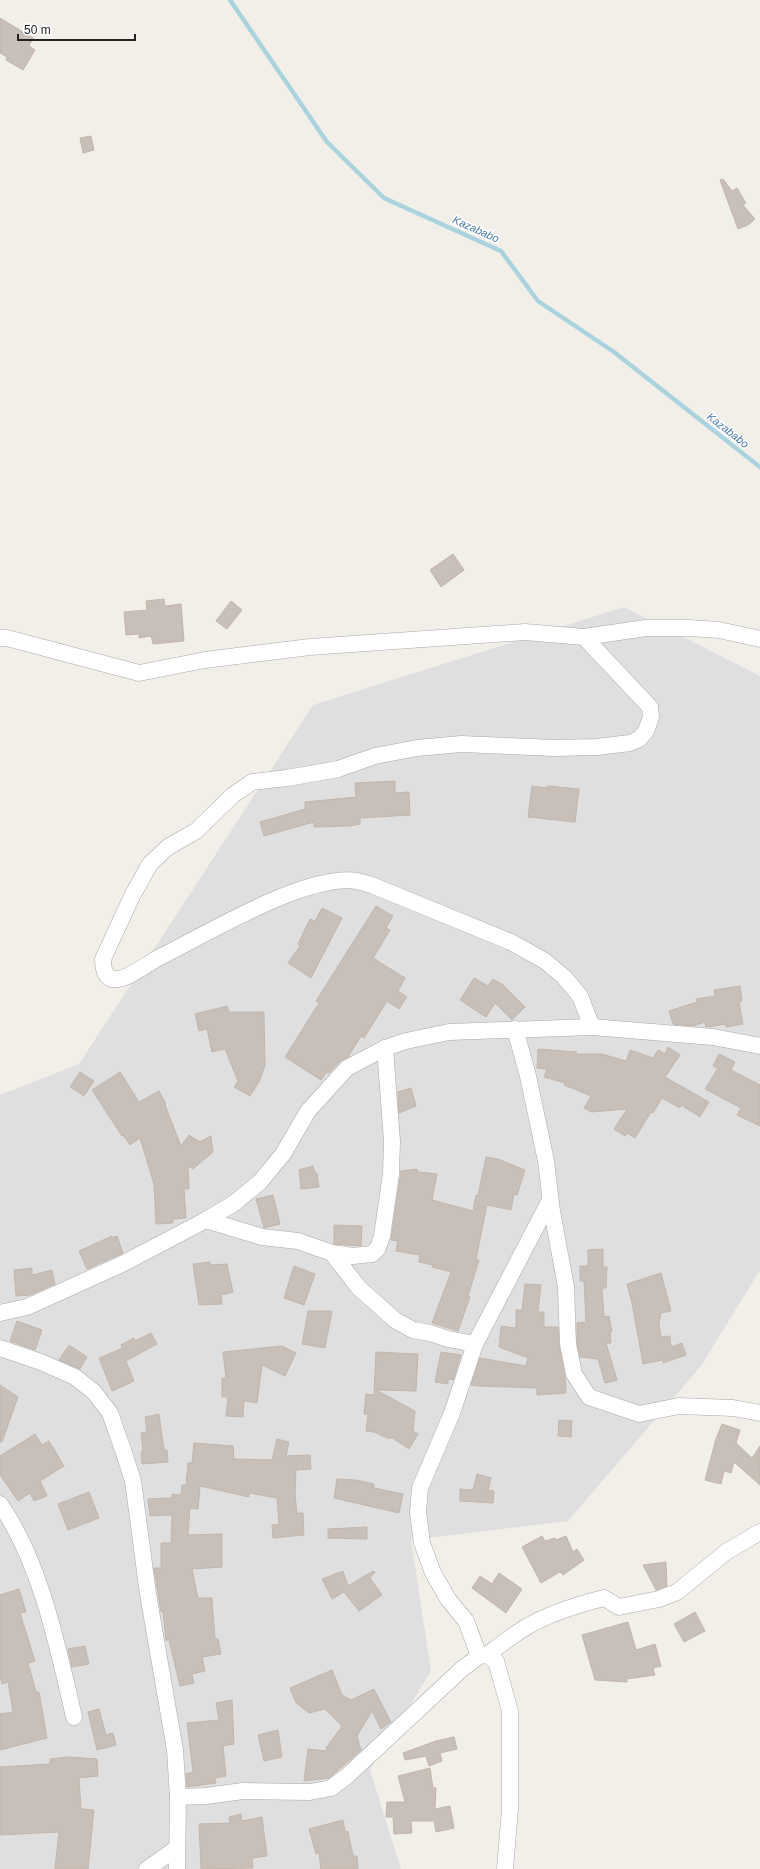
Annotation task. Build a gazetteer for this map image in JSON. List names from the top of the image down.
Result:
{
  "water": ["Kazababo"],
  "scale_bar": "50 m"
}
